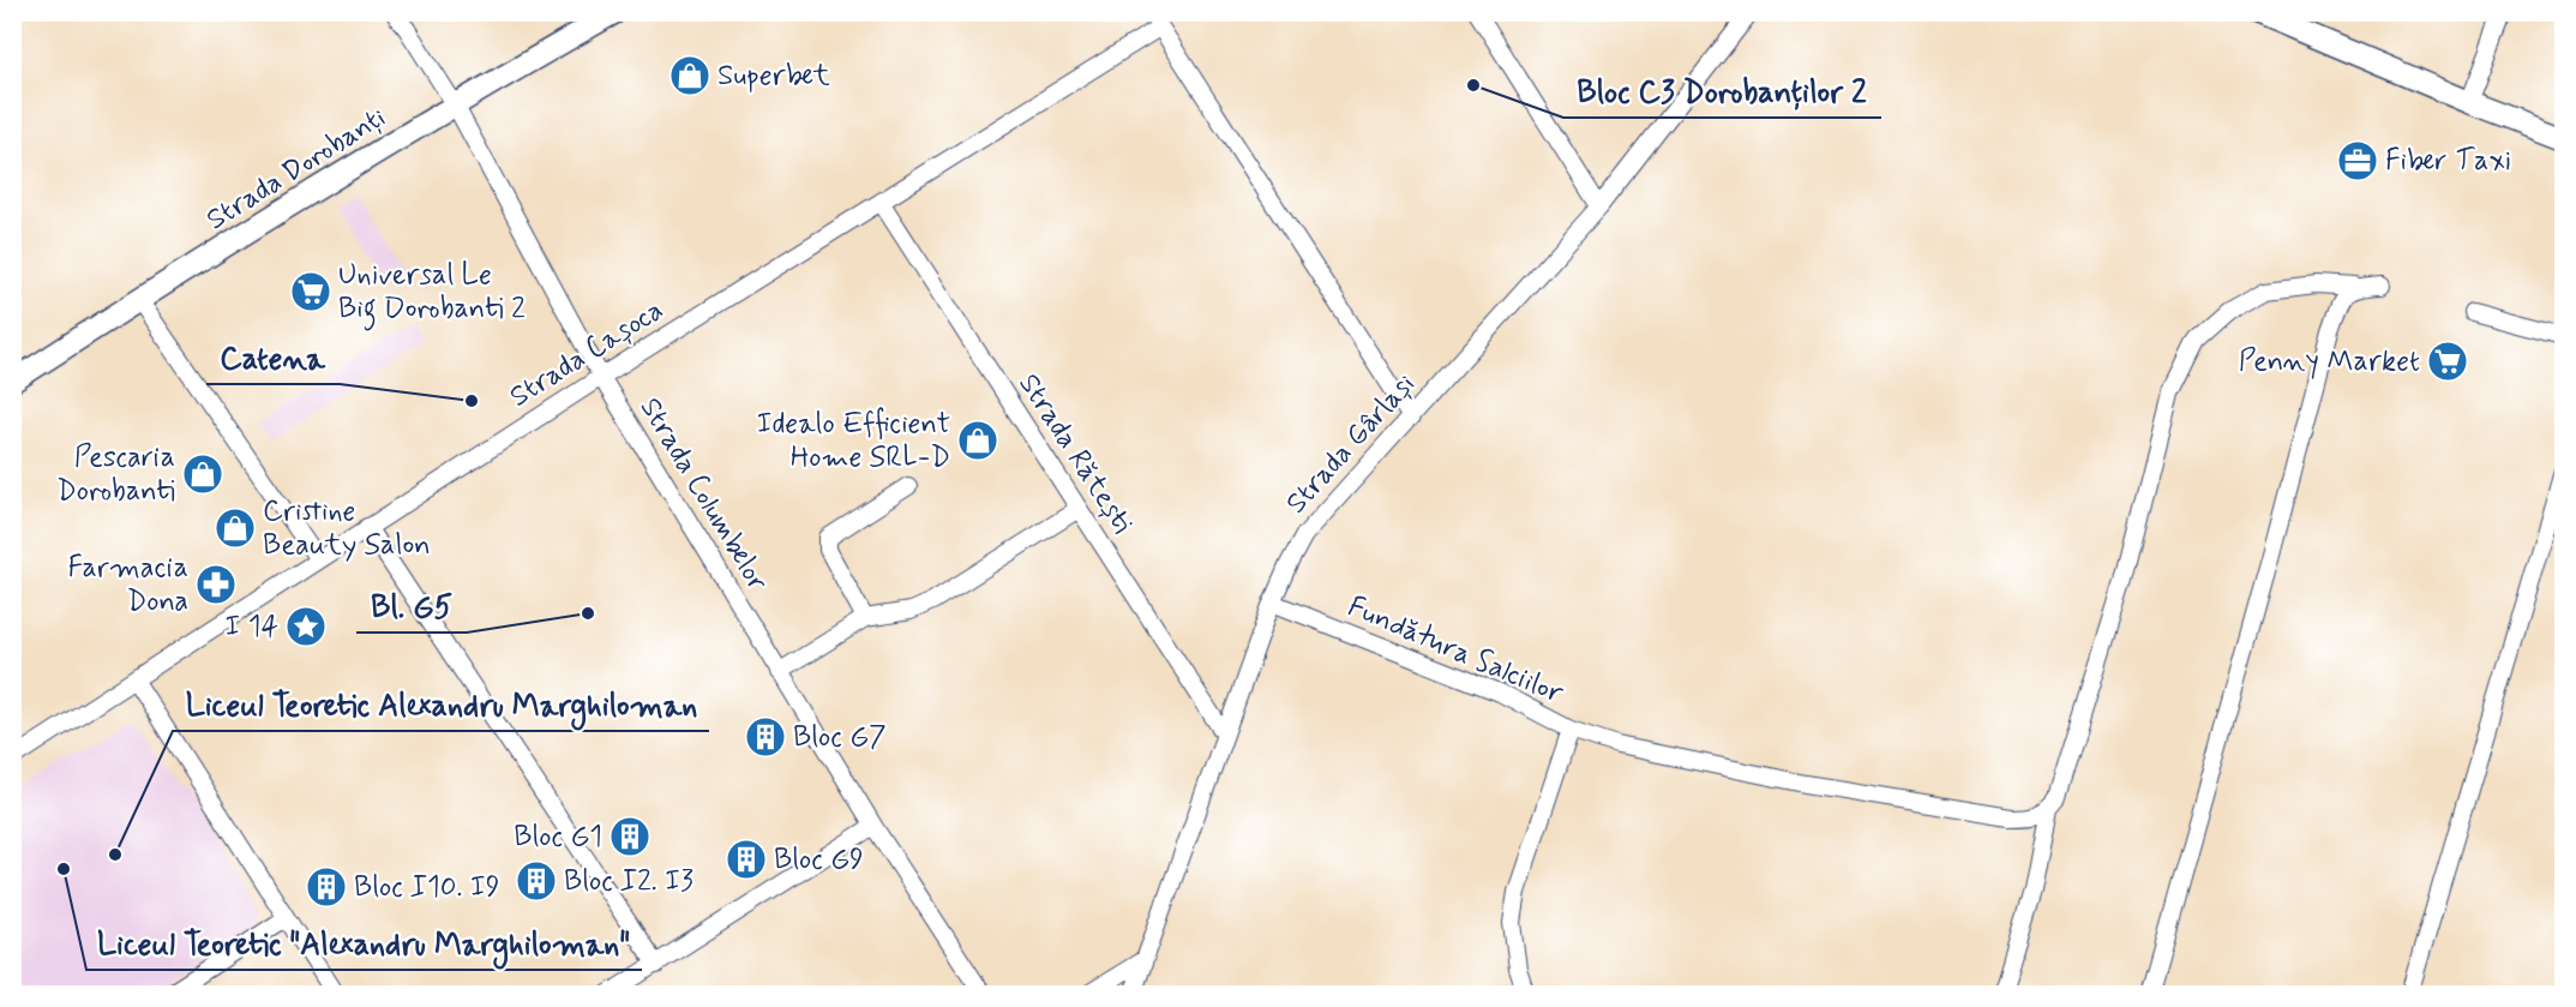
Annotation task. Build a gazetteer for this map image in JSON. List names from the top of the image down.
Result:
{
  "streets": {
    "main road": ["Strada Dorobanți"],
    "street": [
      "Strada Cașoca",
      "Strada Gârlași",
      "Strada Rătești",
      "Strada Columbelor",
      "Fundătura Salciilor"
    ]
  },
  "crossings": [
    ["Strada Dorobanți", "Strada Columbelor"],
    ["Strada Cașoca", "Strada Rătești"],
    ["Strada Cașoca", "Strada Columbelor"],
    ["Strada Gârlași", "Strada Rătești"],
    ["Strada Gârlași", "Fundătura Salciilor"]
  ],
  "places": {
    "shop": [
      "Superbet",
      "Idealo Efficient Home SRL-D",
      "Pescaria Dorobanti",
      "Cristine Beauty Salon"
    ],
    "other": [
      "Bloc C3 Dorobanților 2",
      "Catena",
      "Bl. G5",
      "Liceul Teoretic Alexandru Marghiloman",
      "Liceul Teoretic \"Alexandru Marghiloman\""
    ],
    "office": ["Fiber Taxi"],
    "supermarket": ["Universal Le Big Dorobanti 2", "Penny Market"],
    "pharmacy": ["Farmacia Dona"],
    "place": ["I 14"],
    "building": [
      "Bloc G7",
      "Bloc G1",
      "Bloc G9",
      "Bloc I2. I3",
      "Bloc I10. I9"
    ]
  }
}
